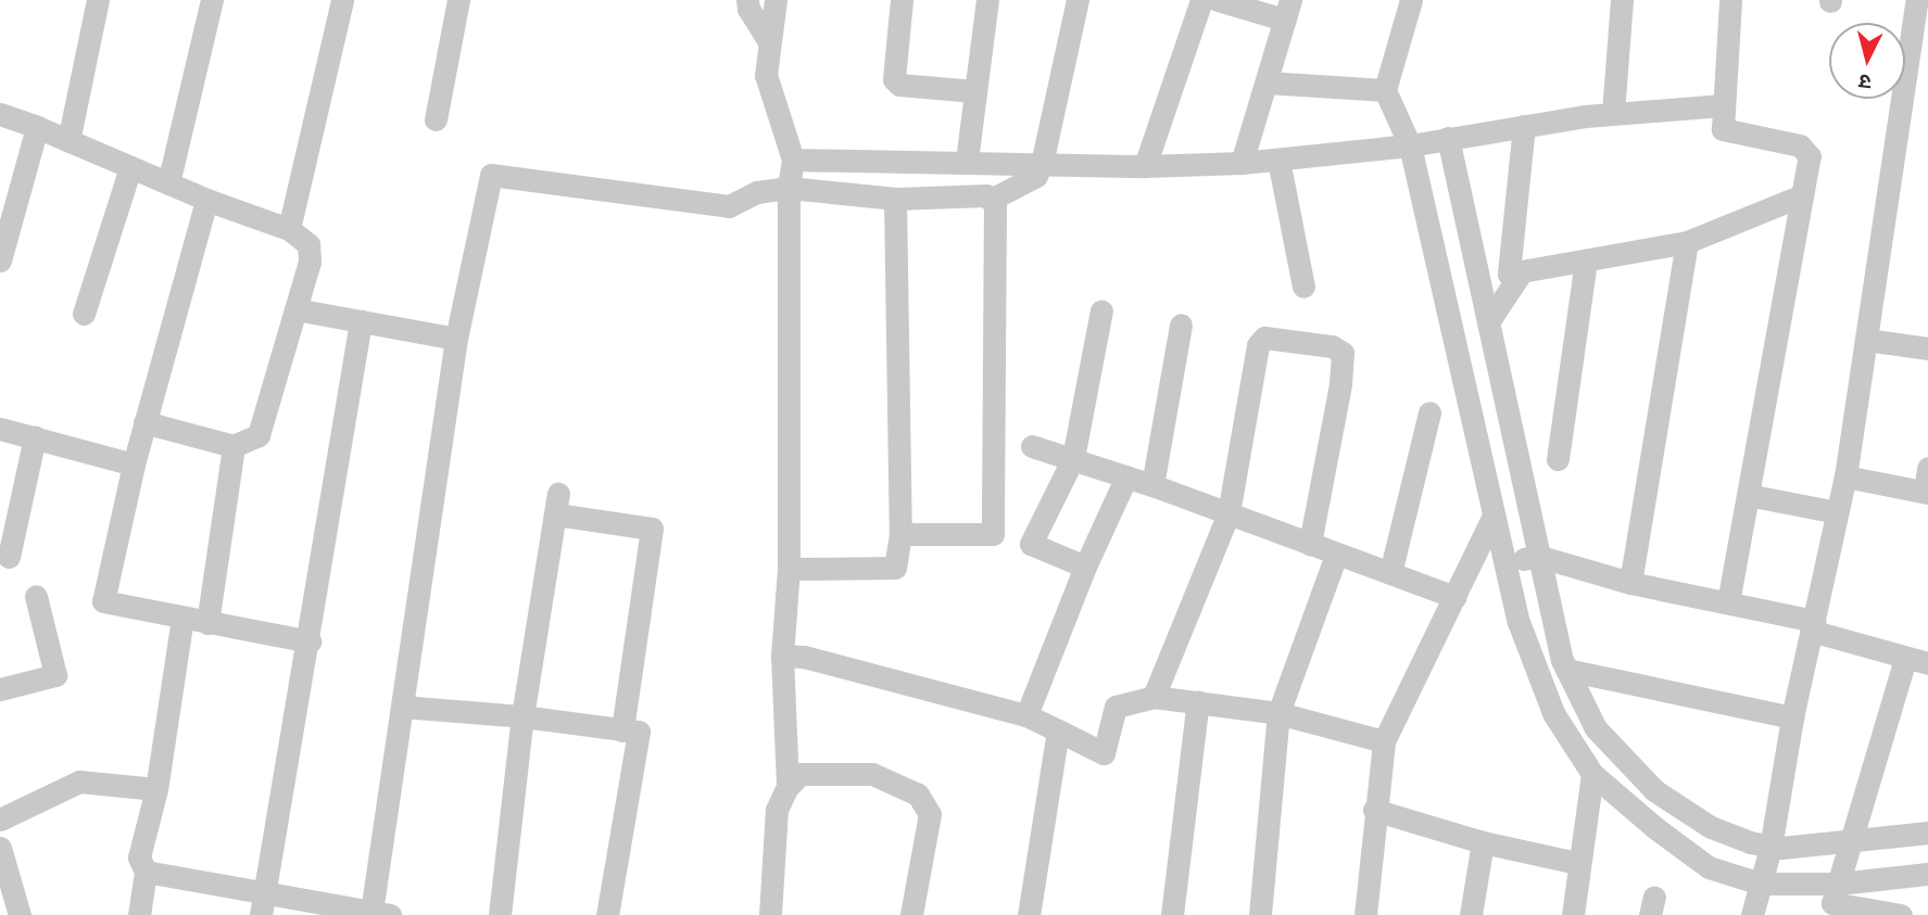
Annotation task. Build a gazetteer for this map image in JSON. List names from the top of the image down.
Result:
{
  "north": "bottom"
}
